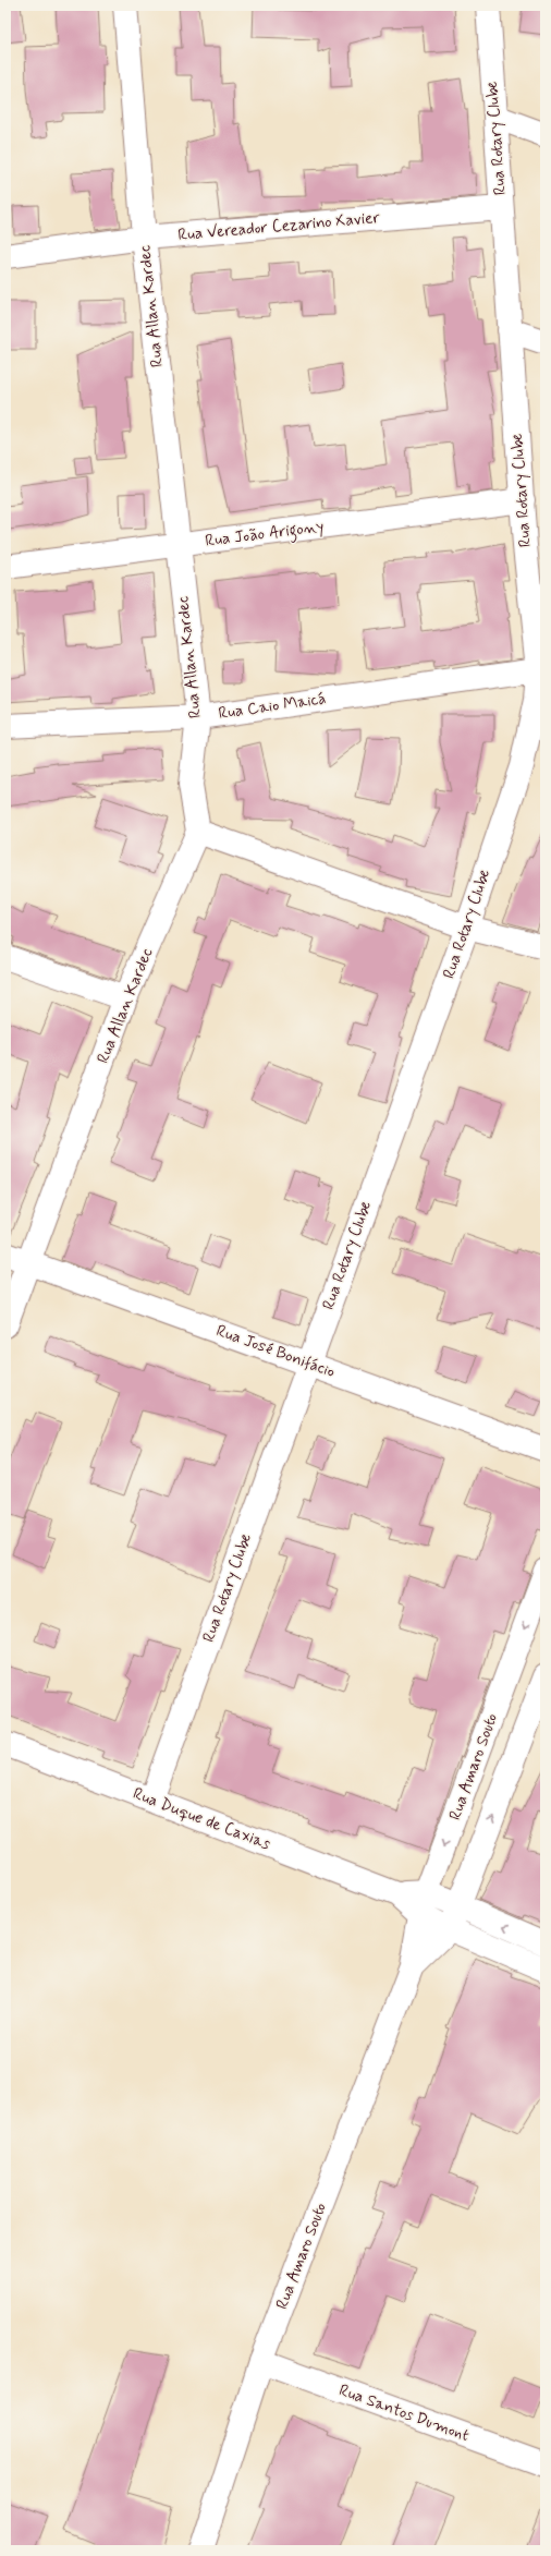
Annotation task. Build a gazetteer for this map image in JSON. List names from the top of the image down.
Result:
{
  "streets": {
    "street": [
      "Rua Rotary Clube",
      "Rua Vereador Cezarino Xavier",
      "Rua Allan Kardec",
      "Rua João Arigony",
      "Rua Caio Maicá",
      "Rua José Bonifácio",
      "Rua Amaro Souto",
      "Rua Duque de Caxias",
      "Rua Santos Dumont"
    ]
  },
  "crossings": [
    ["Rua Rotary Clube", "Rua Vereador Cezarino Xavier"],
    ["Rua Rotary Clube", "Rua João Arigony"],
    ["Rua Rotary Clube", "Rua Caio Maicá"],
    ["Rua Rotary Clube", "Rua José Bonifácio"],
    ["Rua Rotary Clube", "Rua Duque de Caxias"],
    ["Rua Vereador Cezarino Xavier", "Rua Allan Kardec"],
    ["Rua Allan Kardec", "Rua João Arigony"],
    ["Rua Allan Kardec", "Rua Caio Maicá"],
    ["Rua Allan Kardec", "Rua José Bonifácio"],
    ["Rua Amaro Souto", "Rua Duque de Caxias"],
    ["Rua Amaro Souto", "Rua Santos Dumont"]
  ]
}
